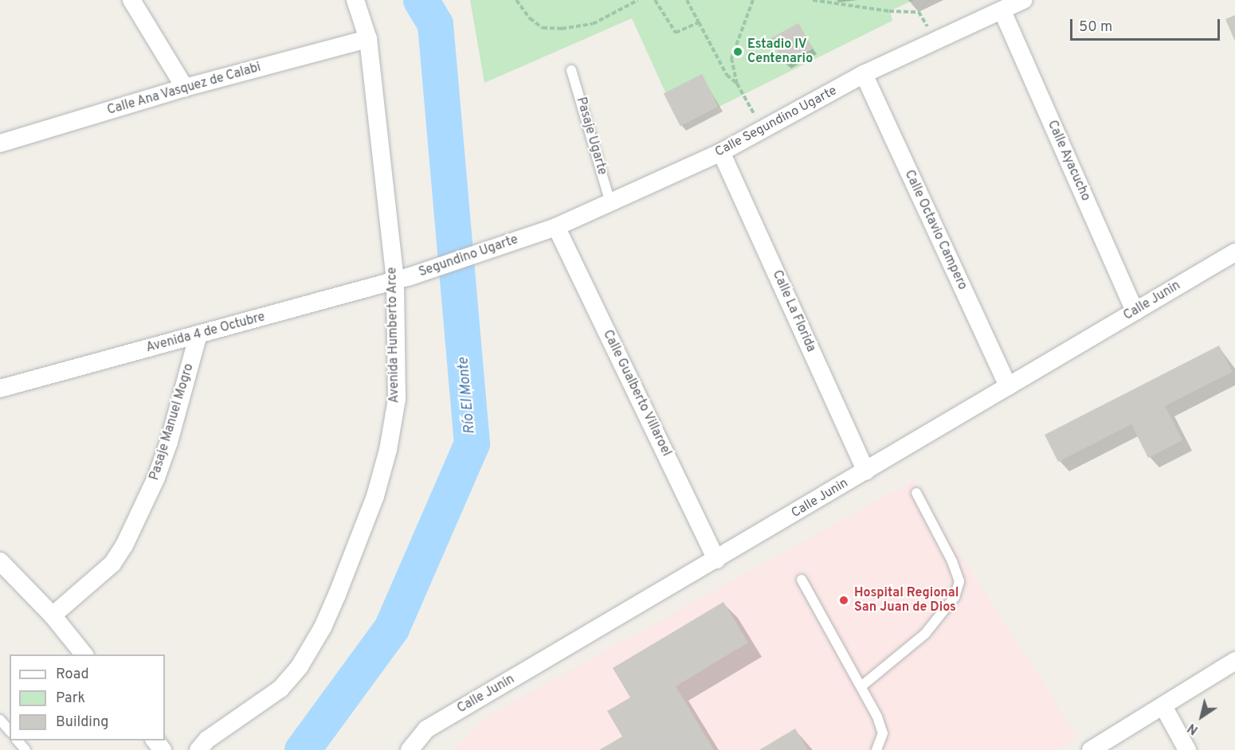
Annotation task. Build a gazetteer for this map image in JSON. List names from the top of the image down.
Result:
{
  "streets": {
    "street": [
      "Calle Ana Vasquez de Calabi",
      "Calle Segundino Ugarte",
      "Calle Ayacucho",
      "Calle Octavio Campero",
      "Segundino Ugarte",
      "Calle Junin",
      "Calle La Florida",
      "Avenida 4 de Octubre",
      "Avenida Humberto Arce",
      "Calle Gualberto Villaroel",
      "Pasaje Manuel Mogro"
    ],
    "lane": ["Pasaje Ugarte"]
  },
  "crossings": [
    ["Calle Ana Vasquez de Calabi", "Avenida Humberto Arce"],
    ["Calle Segundino Ugarte", "Pasaje Ugarte"],
    ["Calle Segundino Ugarte", "Calle Ayacucho"],
    ["Calle Segundino Ugarte", "Calle Octavio Campero"],
    ["Calle Segundino Ugarte", "Segundino Ugarte"],
    ["Calle Segundino Ugarte", "Calle La Florida"],
    ["Calle Segundino Ugarte", "Calle Gualberto Villaroel"],
    ["Calle Ayacucho", "Calle Junin"],
    ["Calle Octavio Campero", "Calle Junin"],
    ["Segundino Ugarte", "Avenida 4 de Octubre"],
    ["Segundino Ugarte", "Avenida Humberto Arce"],
    ["Calle Junin", "Calle La Florida"],
    ["Calle Junin", "Calle Gualberto Villaroel"],
    ["Avenida 4 de Octubre", "Avenida Humberto Arce"],
    ["Avenida 4 de Octubre", "Pasaje Manuel Mogro"]
  ],
  "water": ["Río El Monte"],
  "places": ["Estadio IV Centenario", "Hospital Regional San Juan de Dios"],
  "legend": ["Road", "Park", "Building"],
  "scale_bar": "50 m",
  "north": "bottom left"
}
